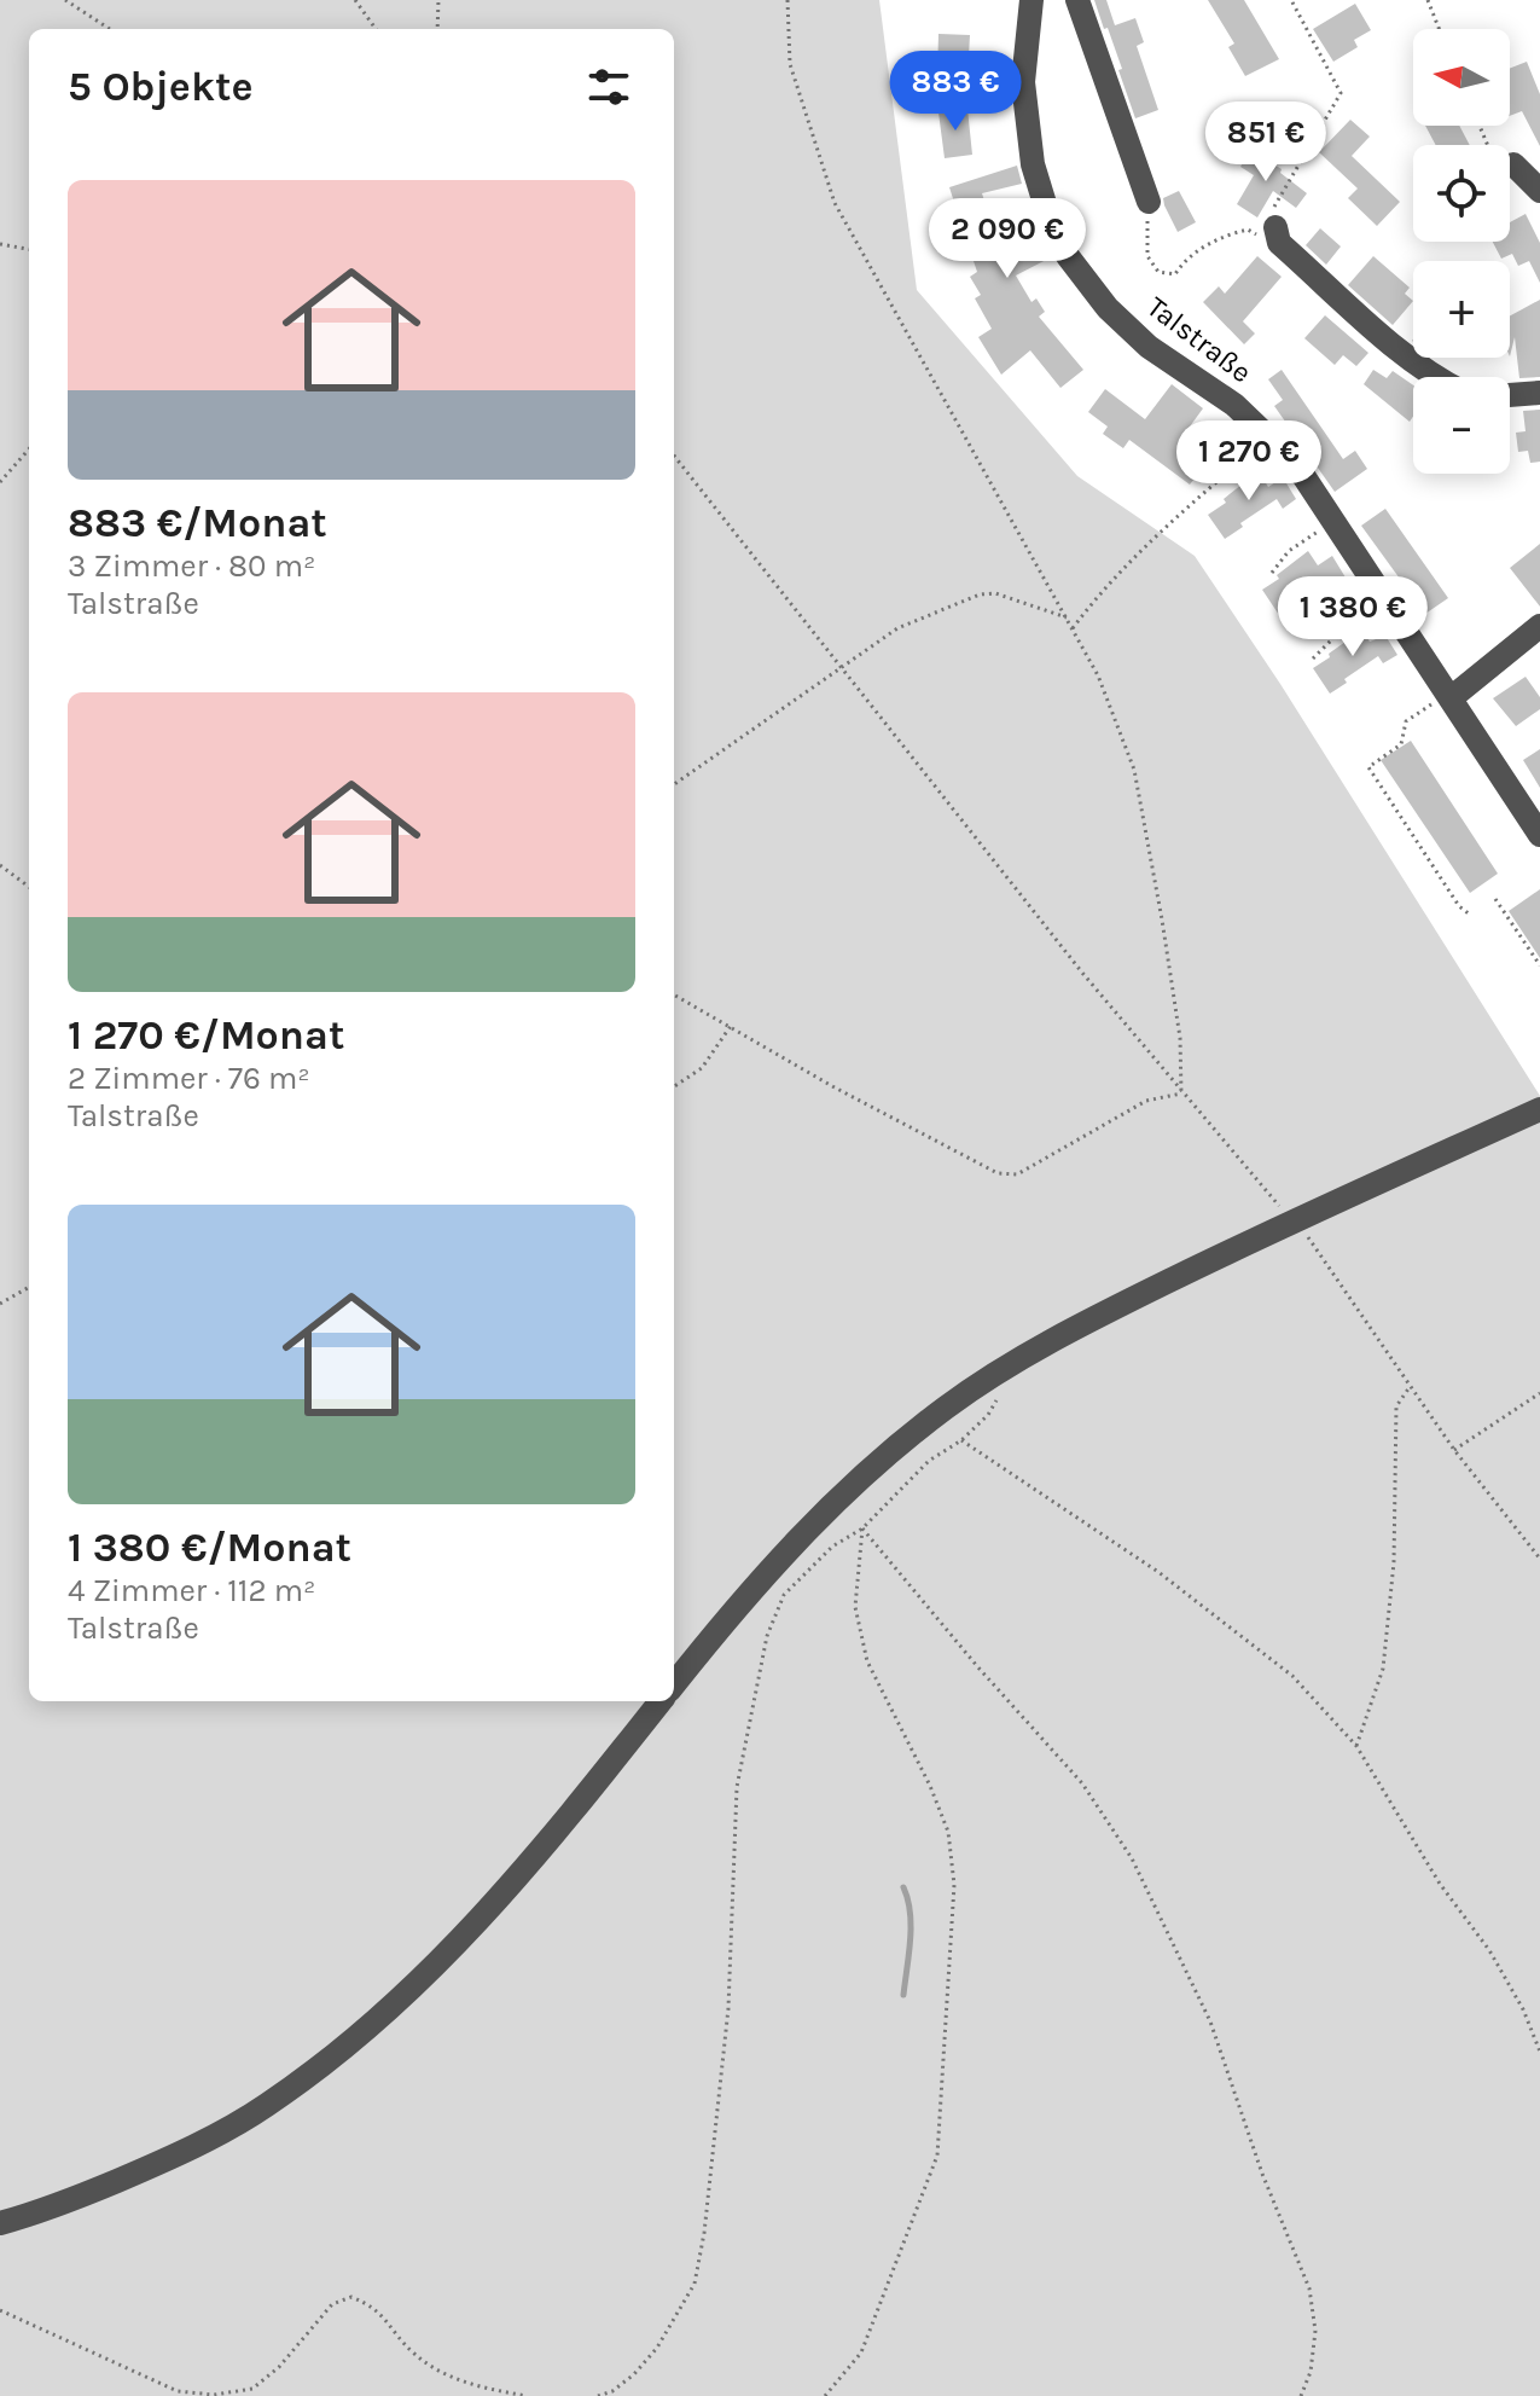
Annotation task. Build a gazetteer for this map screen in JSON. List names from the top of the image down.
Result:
{
  "streets": {
    "street": ["Talstraße"]
  },
  "north": "left",
  "page": {
    "map_buttons": ["+", "−"],
    "heading": "5 Objekte",
    "price": [
      "883 €",
      "851 €",
      "2 090 €",
      "1 270 €",
      "1 380 €"
    ],
    "list": [
      {
        "name": "883 €/Monat",
        "note": "3 Zimmer · 80 m² · Talstraße"
      },
      {
        "name": "1 270 €/Monat",
        "note": "2 Zimmer · 76 m² · Talstraße"
      },
      {
        "name": "1 380 €/Monat",
        "note": "4 Zimmer · 112 m² · Talstraße"
      }
    ]
  }
}
